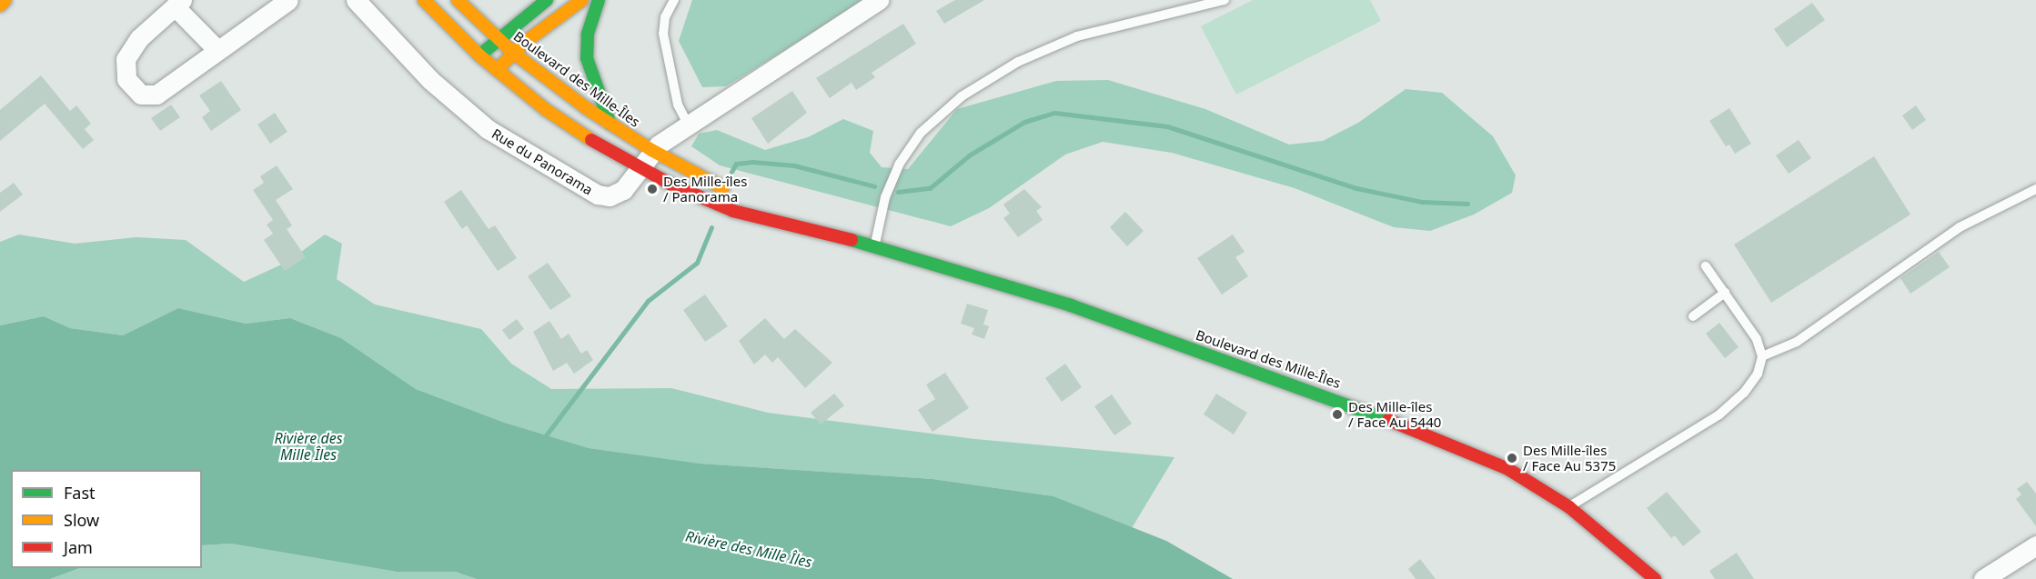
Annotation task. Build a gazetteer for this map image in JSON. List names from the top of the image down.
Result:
{
  "streets": {
    "main road": ["Boulevard des Mille-Îles"],
    "street": ["Rue du Panorama"]
  },
  "crossings": [
    ["Boulevard des Mille-Îles", "Rue du Panorama"]
  ],
  "water": ["Rivière des Mille Îles"],
  "places": ["Des Mille-îles / Panorama", "Des Mille-îles / Face Au 5440", "Des Mille-îles / Face Au 5375"],
  "legend": ["Fast", "Slow", "Jam"]
}
